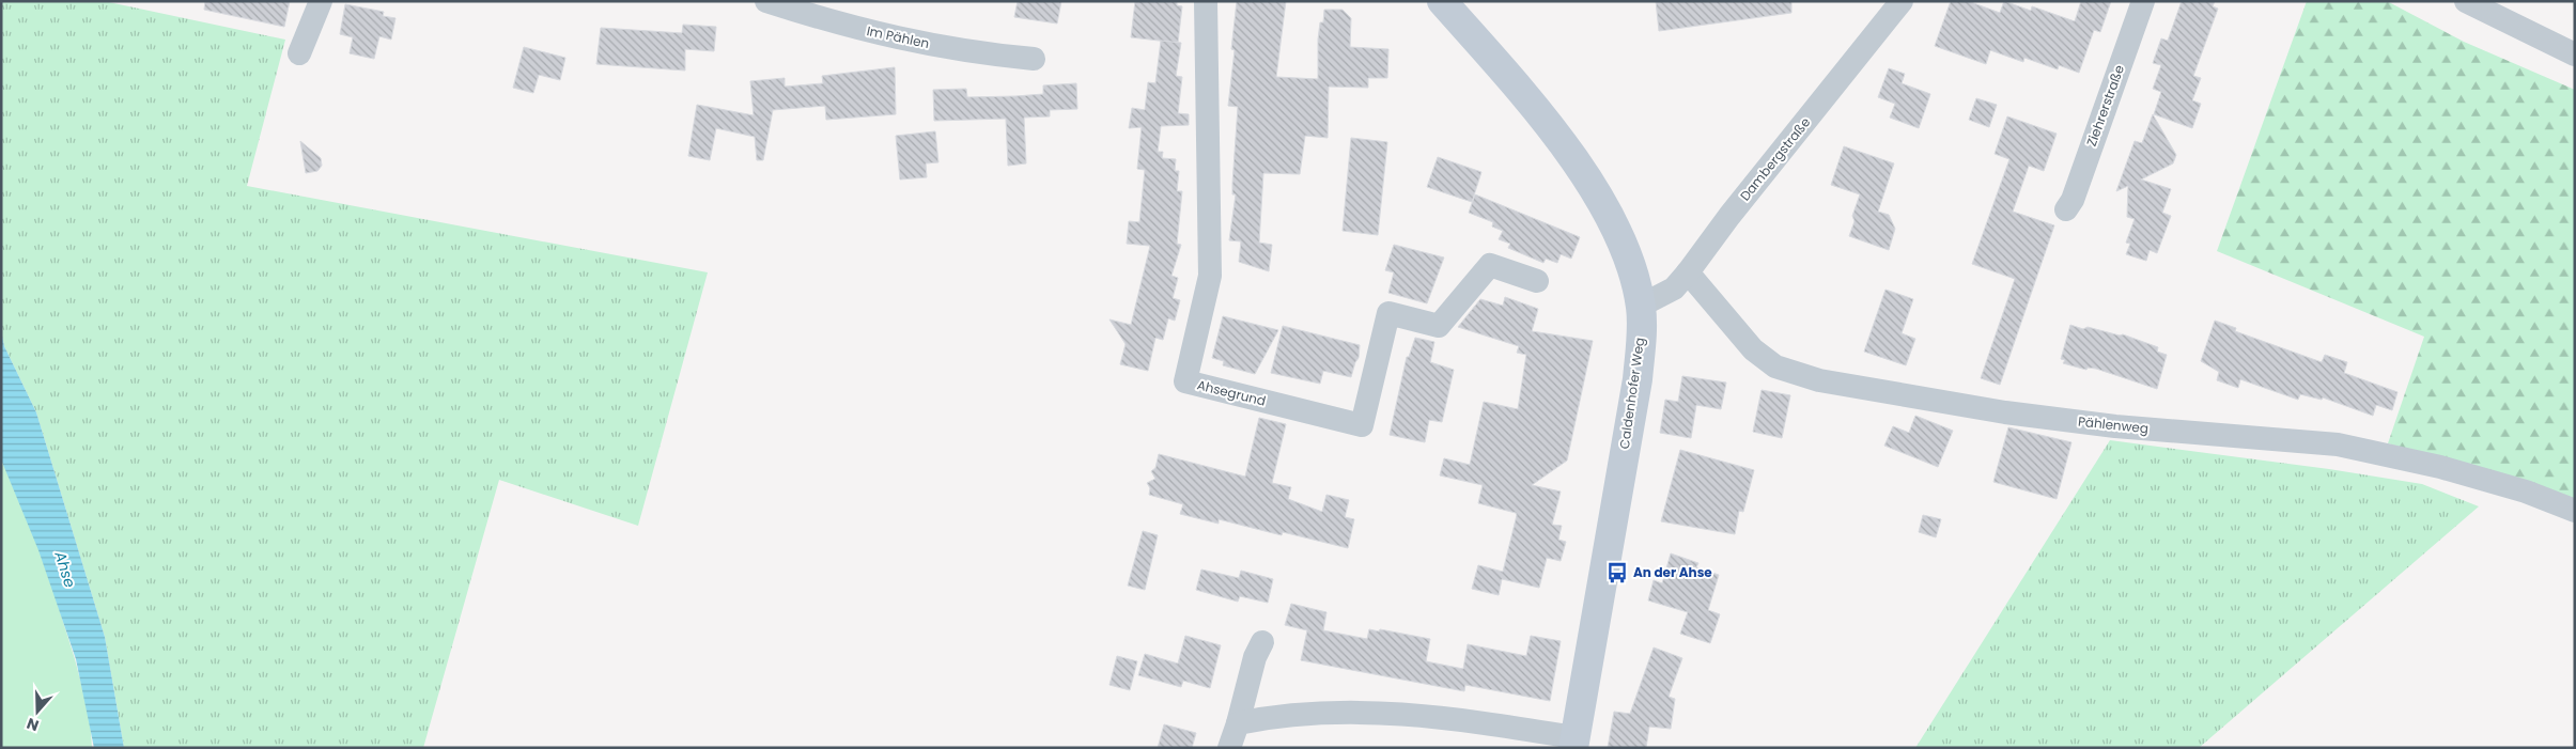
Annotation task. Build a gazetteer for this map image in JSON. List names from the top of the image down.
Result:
{
  "streets": {
    "main road": ["Caldenhofer Weg"],
    "street": [
      "Im Pählen",
      "Ziehrerstraße",
      "Dambergstraße",
      "Ahsegrund",
      "Pählenweg"
    ]
  },
  "crossings": [
    ["Dambergstraße", "Caldenhofer Weg"],
    ["Dambergstraße", "Pählenweg"]
  ],
  "water": ["Ahse"],
  "places": {
    "bus stop": ["An der Ahse"]
  },
  "north": "bottom"
}
